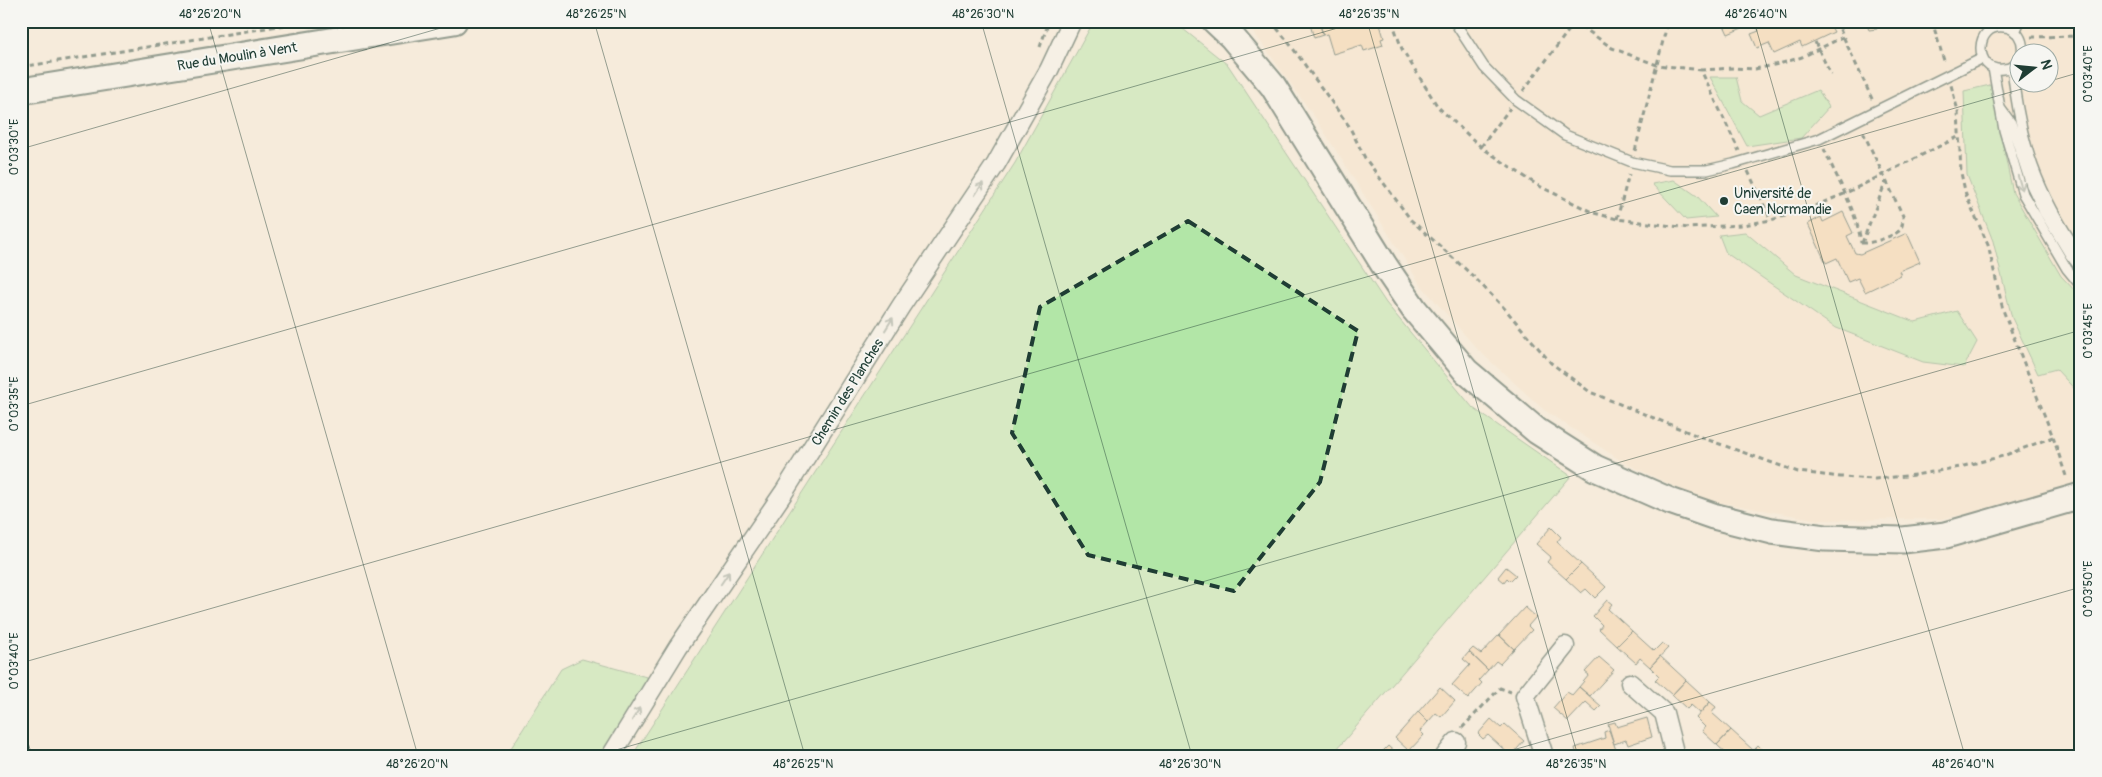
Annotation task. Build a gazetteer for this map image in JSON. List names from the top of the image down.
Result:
{
  "streets": {
    "main road": ["Rue du Moulin à Vent"],
    "street": ["Chemin des Planches"]
  },
  "one_way": ["Chemin des Planches"],
  "places": ["Université de Caen Normandie"],
  "north": "right",
  "coordinates": [
    "48°26'20\"N",
    "48°26'25\"N",
    "48°26'30\"N",
    "48°26'35\"N",
    "48°26'40\"N",
    "0°03'40\"E",
    "0°03'30\"E",
    "0°03'45\"E",
    "0°03'35\"E",
    "0°03'50\"E"
  ]
}
